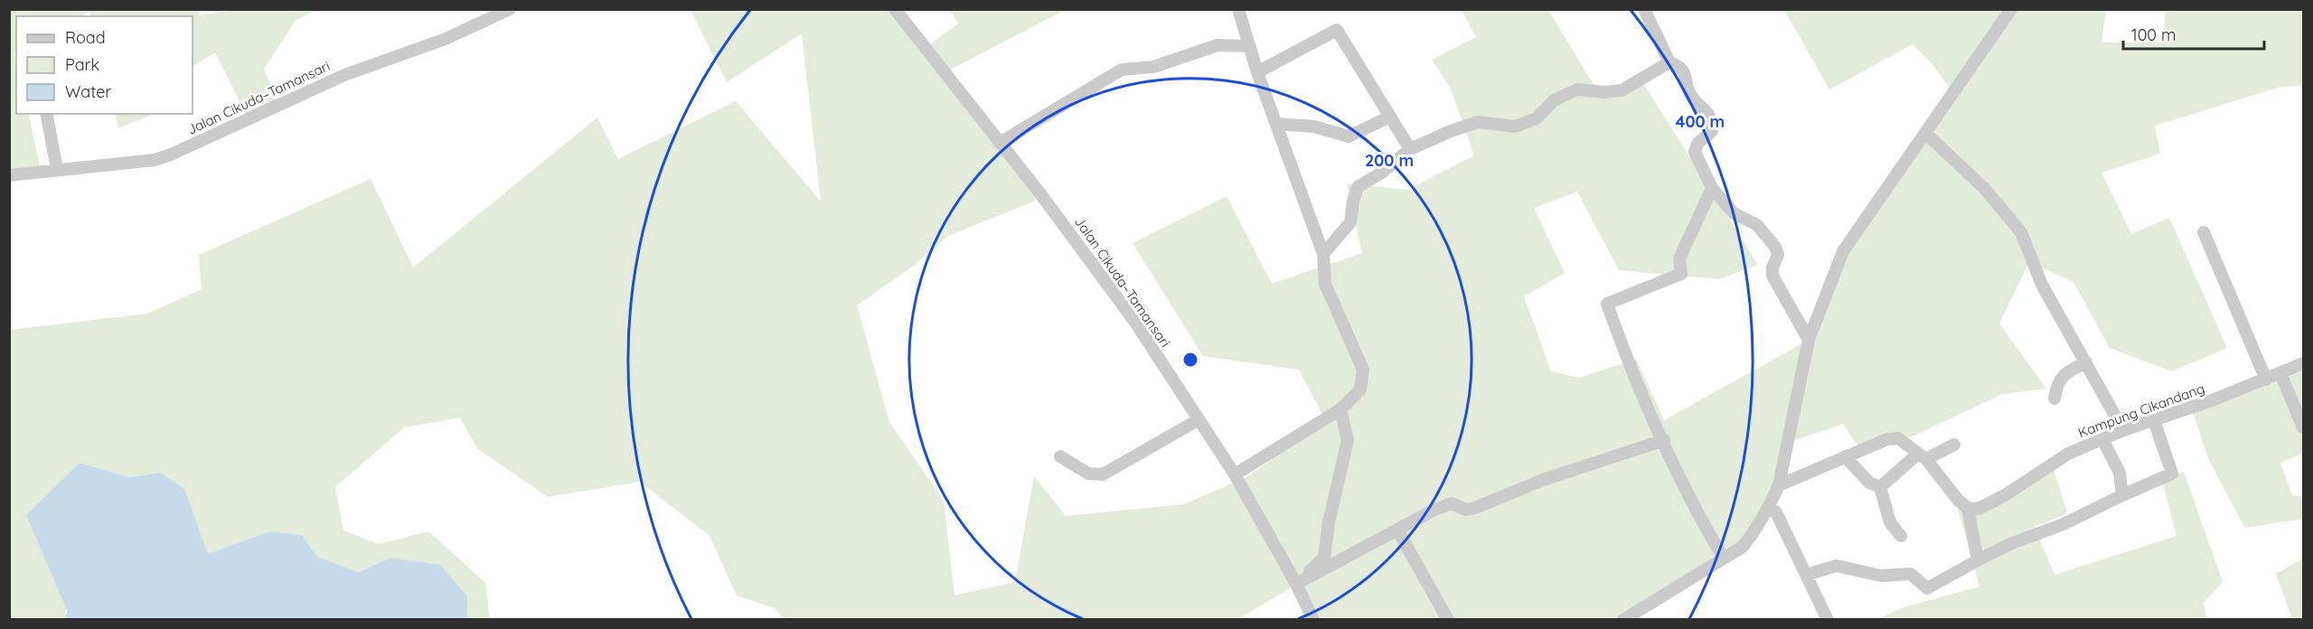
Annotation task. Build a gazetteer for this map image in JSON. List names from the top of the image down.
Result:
{
  "streets": {
    "street": ["Jalan Cikuda–Tamansari", "Kampung Cikandang"]
  },
  "legend": ["Road", "Park", "Water"],
  "scale_bar": "100 m",
  "rings": ["400 m", "200 m"]
}
